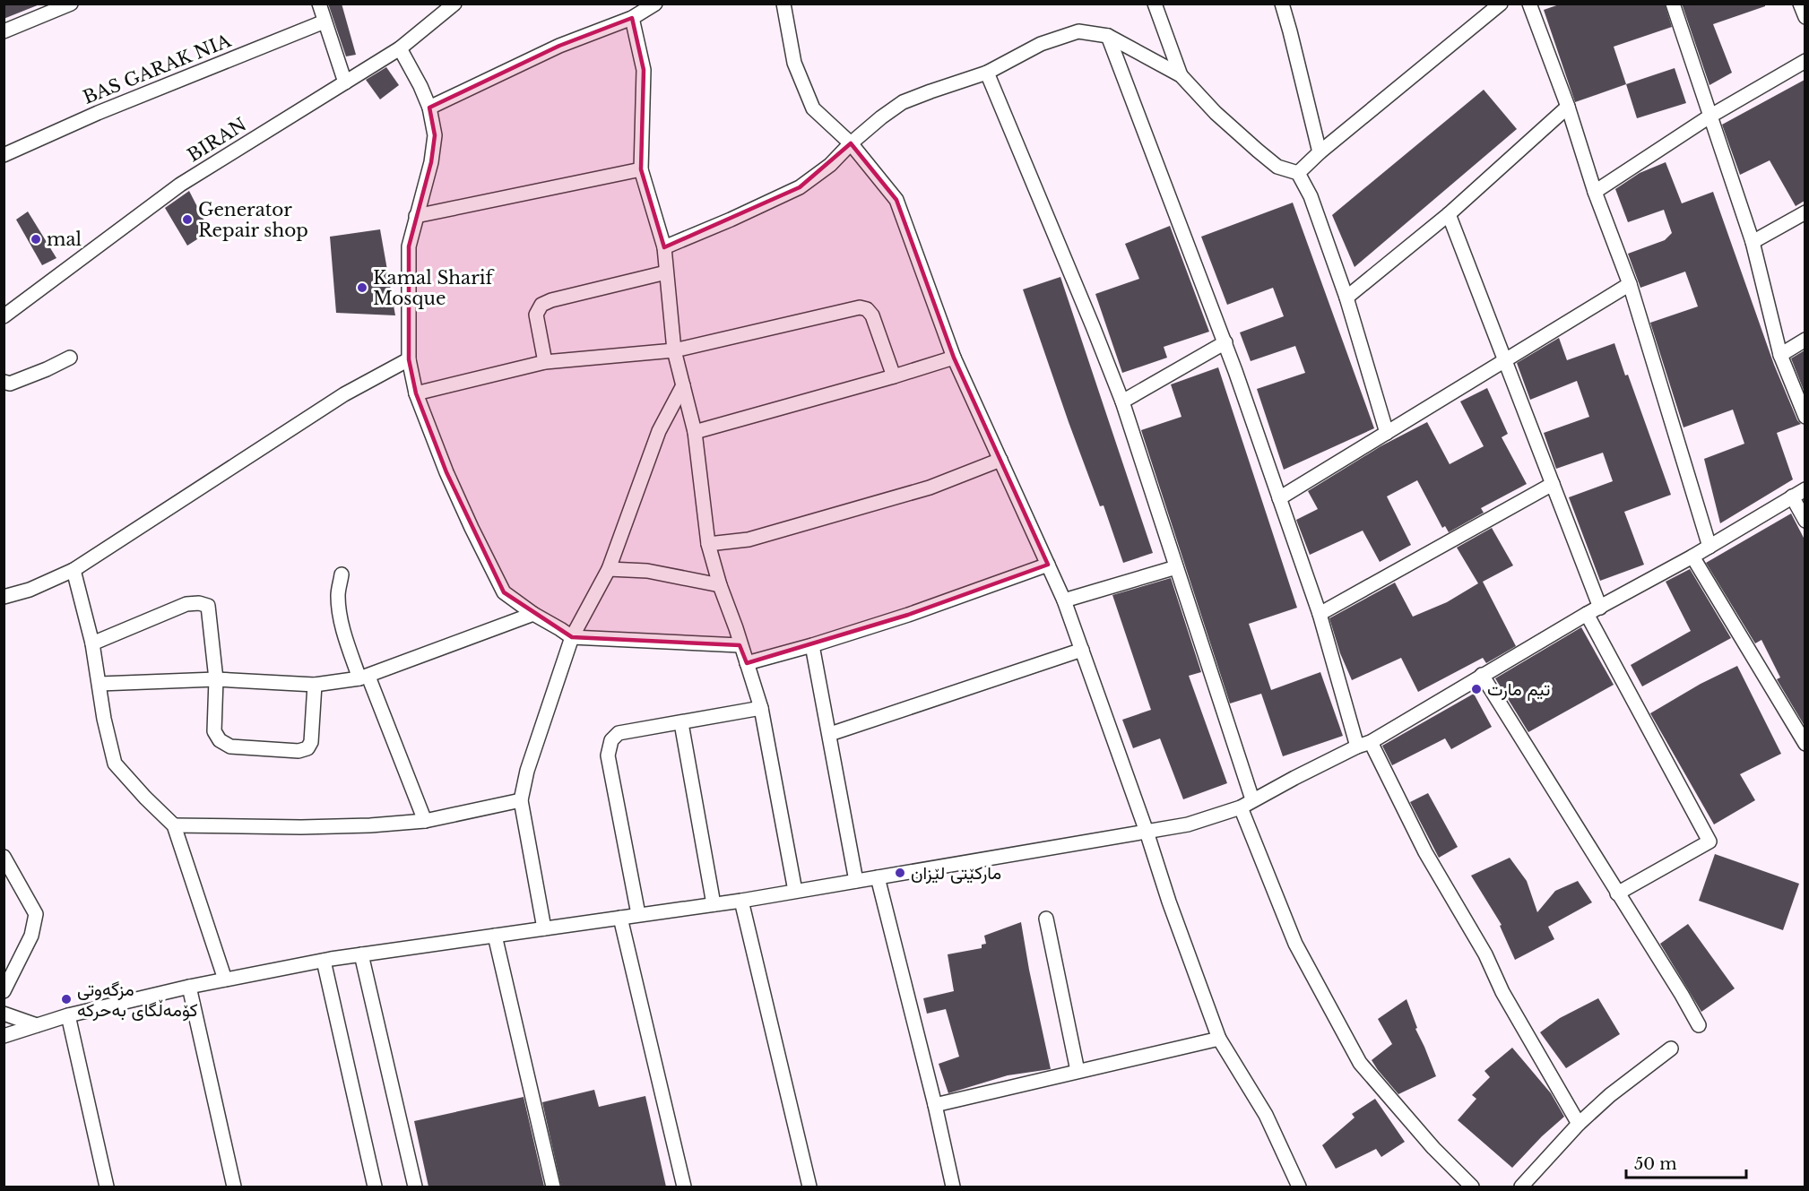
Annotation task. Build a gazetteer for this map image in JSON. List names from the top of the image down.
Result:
{
  "streets": {
    "street": ["BAS GARAK NIA", "BIRAN"]
  },
  "places": [
    "Generator Repair shop",
    "mal",
    "Kamal Sharif Mosque",
    "تيم مارت",
    "مارکێتی لێزان",
    "مزگەوتی کۆمەڵگای بەحرکە"
  ],
  "scale_bar": "50 m"
}
